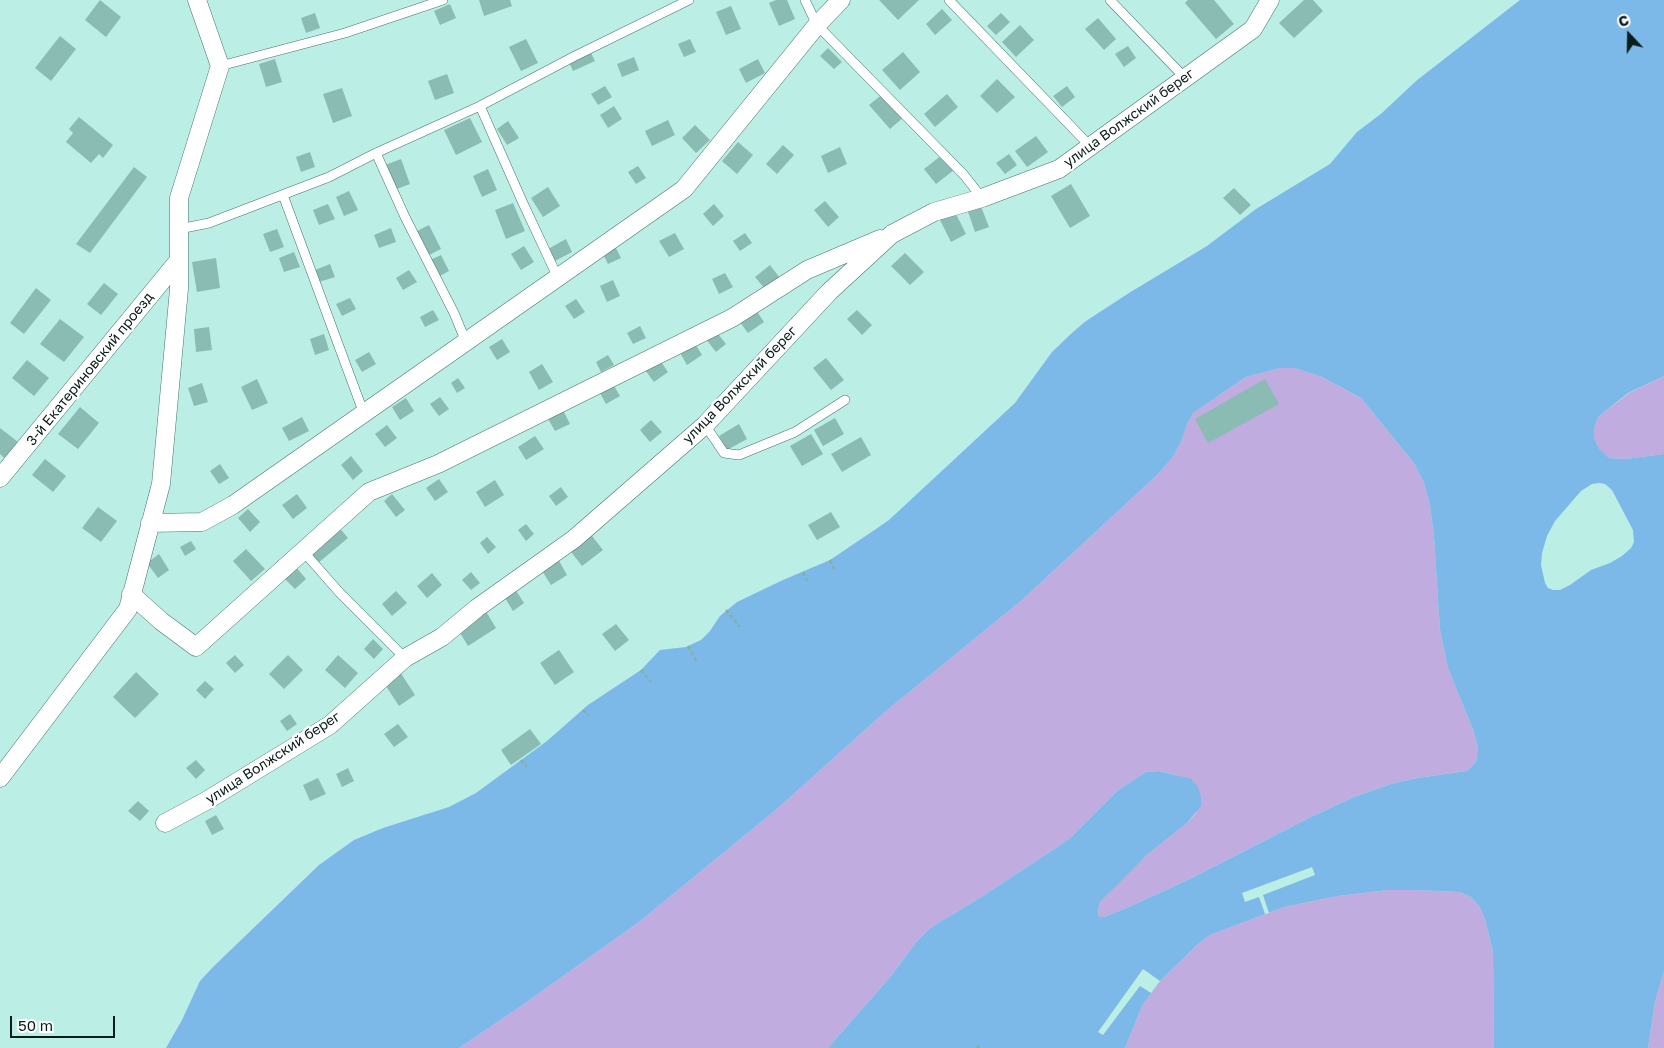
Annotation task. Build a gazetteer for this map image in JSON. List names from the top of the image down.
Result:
{
  "streets": {
    "street": ["улица Волжский берег", "3-й Екатериновский проезд"]
  },
  "scale_bar": "50 m",
  "north": "top"
}
